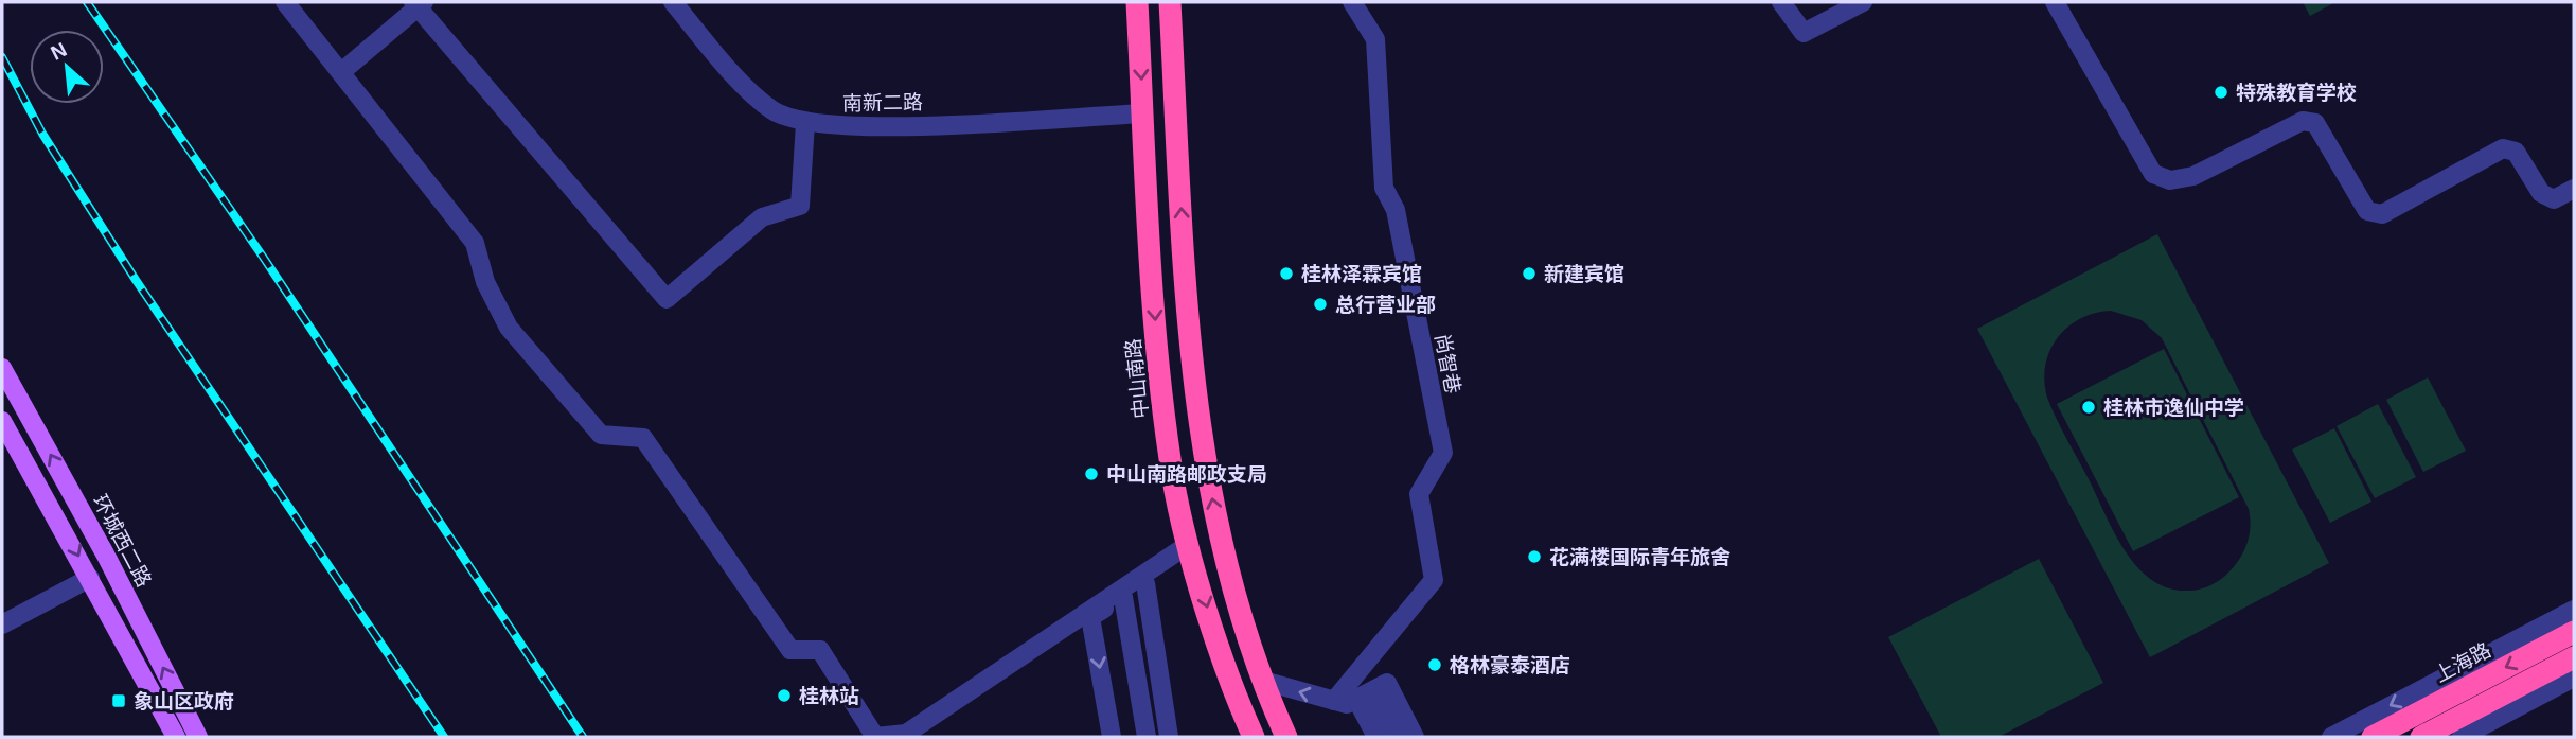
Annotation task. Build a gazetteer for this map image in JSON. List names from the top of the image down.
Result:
{
  "streets": {
    "highway": ["中山南路", "上海路"],
    "main road": ["环城西二路"],
    "street": ["南新二路", "尚智巷"]
  },
  "crossings": [
    ["南新二路", "中山南路"]
  ],
  "places": {
    "other": [
      "特殊教育学校",
      "桂林泽霖宾馆",
      "新建宾馆",
      "总行营业部",
      "桂林市逸仙中学",
      "中山南路邮政支局",
      "花满楼国际青年旅舍",
      "格林豪泰酒店",
      "桂林站"
    ],
    "transit": ["象山区政府"]
  },
  "north": "top left"
}
